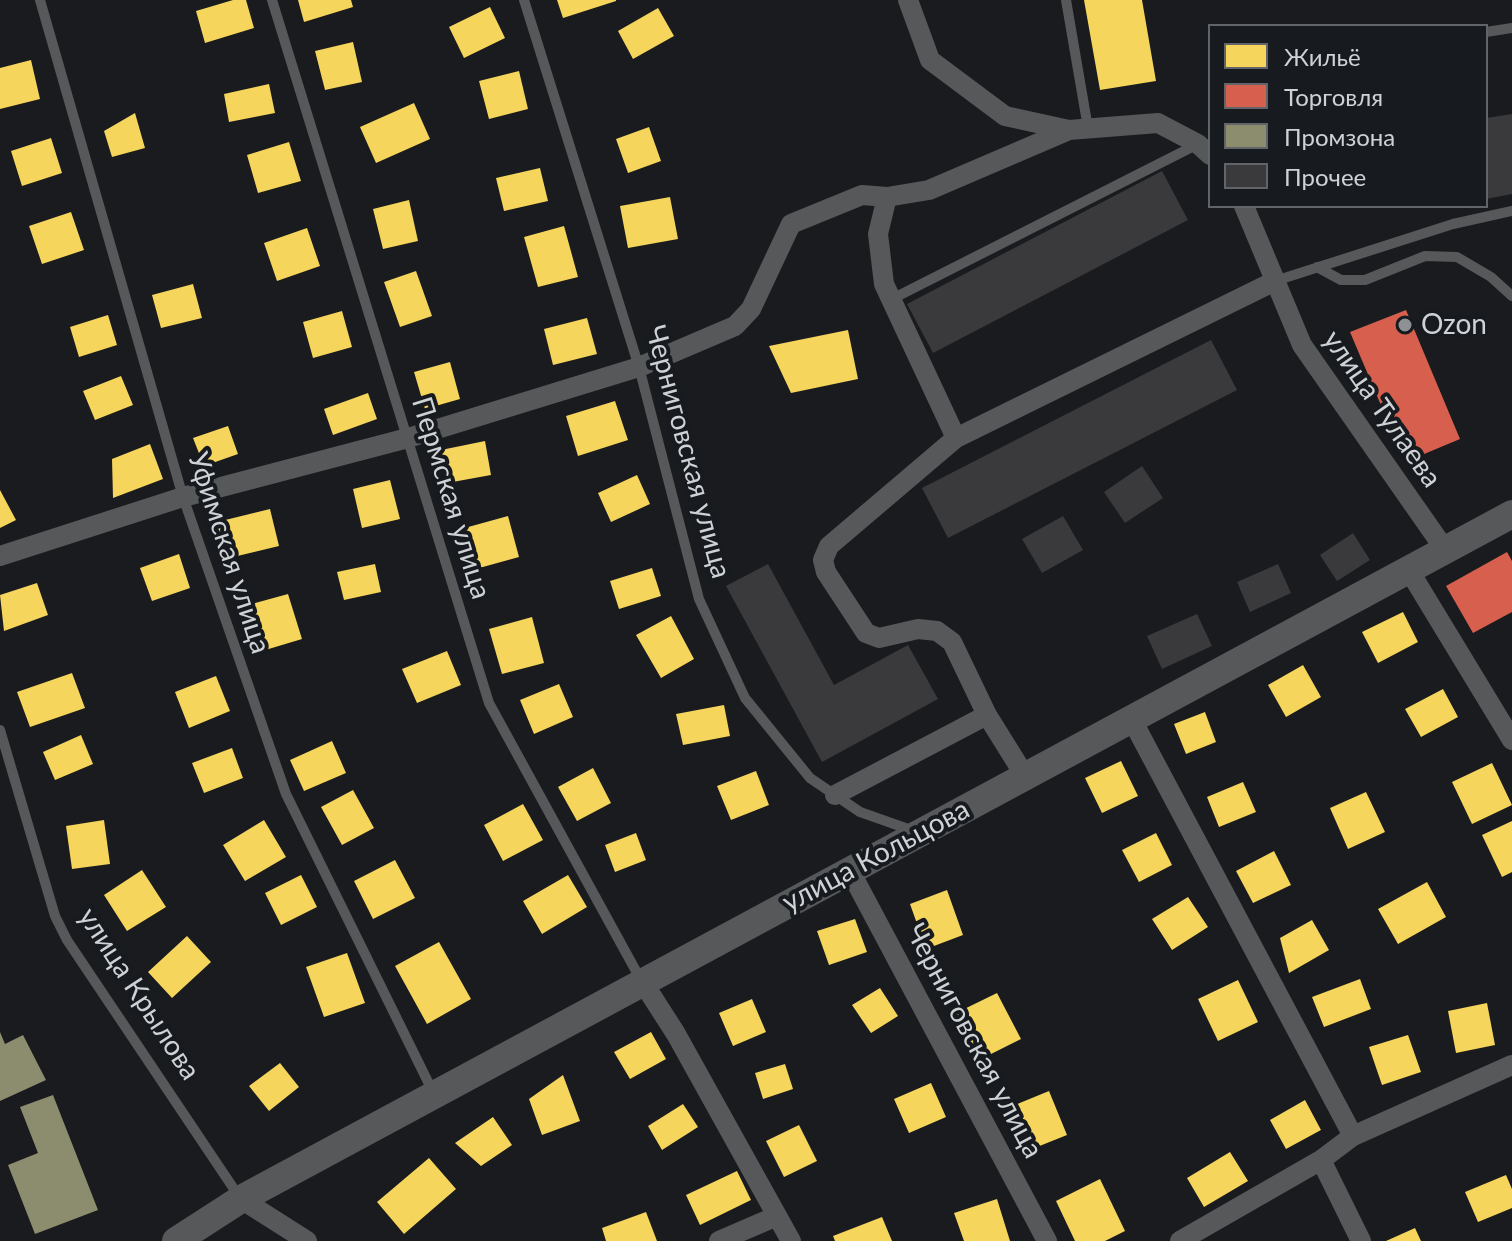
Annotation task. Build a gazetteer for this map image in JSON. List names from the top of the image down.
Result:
{
  "streets": {
    "main road": ["улица Кольцова"],
    "street": ["улица Тулаева", "Черниговская улица", "улица Крылова"],
    "lane": ["Пермская улица", "Уфимская улица"]
  },
  "crossings": [
    ["улица Тулаева", "улица Кольцова"],
    ["Черниговская улица", "улица Кольцова"],
    ["Пермская улица", "улица Кольцова"],
    ["Уфимская улица", "улица Кольцова"],
    ["улица Кольцова", "улица Крылова"]
  ],
  "places": ["Ozon"],
  "legend": [
    "Жильё",
    "Торговля",
    "Промзона",
    "Прочее"
  ]
}
